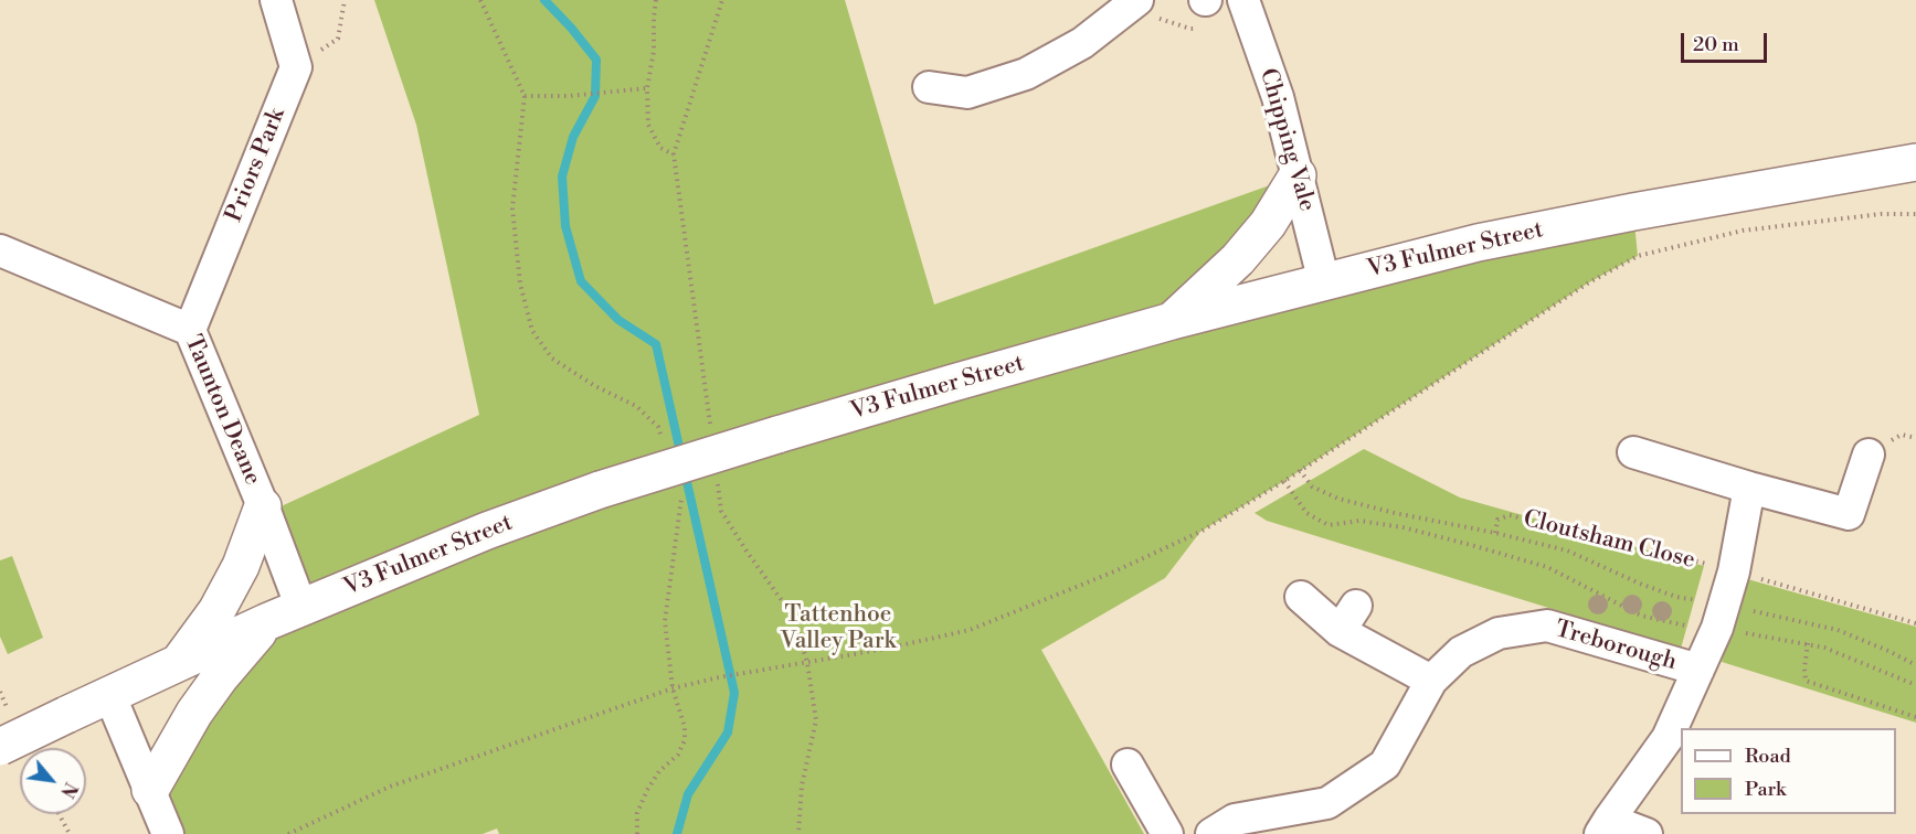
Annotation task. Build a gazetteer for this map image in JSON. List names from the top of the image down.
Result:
{
  "streets": {
    "street": [
      "Chipping Vale",
      "Priors Park",
      "V3 Fulmer Street",
      "Taunton Deane",
      "Treborough"
    ],
    "path": ["Cloutsham Close"]
  },
  "crossings": [
    ["Chipping Vale", "V3 Fulmer Street"],
    ["Priors Park", "Taunton Deane"],
    ["V3 Fulmer Street", "Taunton Deane"]
  ],
  "parks": ["Tattenhoe Valley Park"],
  "legend": ["Road", "Park"],
  "scale_bar": "20 m",
  "north": "bottom right"
}
